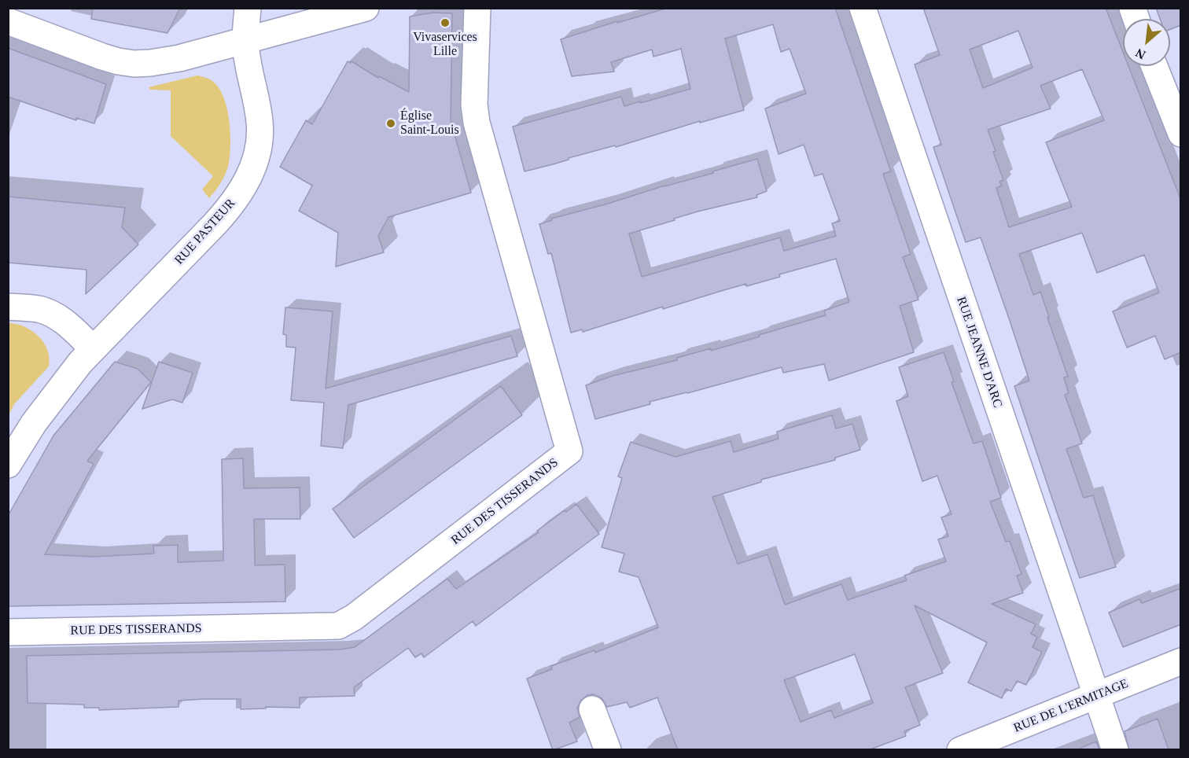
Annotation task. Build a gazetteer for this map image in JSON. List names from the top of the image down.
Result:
{
  "streets": {
    "street": [
      "RUE PASTEUR",
      "RUE JEANNE D'ARC",
      "RUE DES TISSERANDS",
      "RUE DE L'ERMITAGE"
    ]
  },
  "crossings": [
    ["RUE JEANNE D'ARC", "RUE DE L'ERMITAGE"]
  ],
  "places": ["Vivaservices Lille", "Église Saint-Louis"],
  "north": "bottom left"
}
